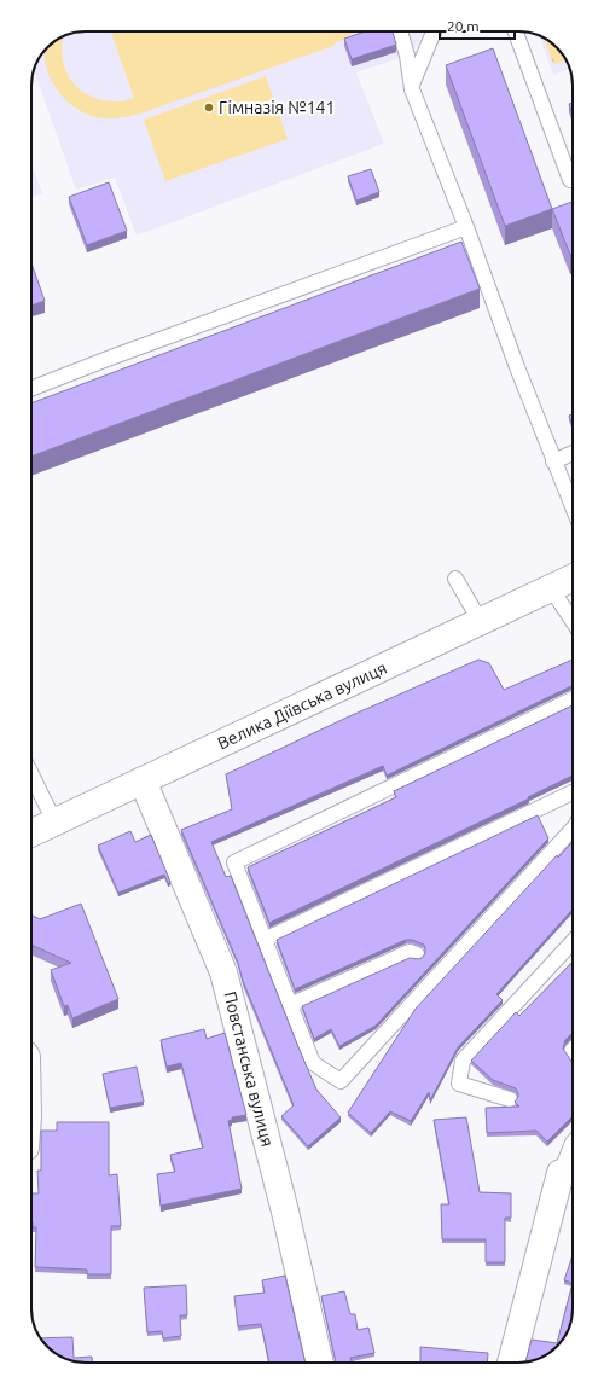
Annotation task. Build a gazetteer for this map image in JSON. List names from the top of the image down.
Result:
{
  "streets": {
    "street": ["Велика Діївська вулиця", "Повстанська вулиця"]
  },
  "crossings": [
    ["Велика Діївська вулиця", "Повстанська вулиця"]
  ],
  "places": ["Гімназія №141"],
  "scale_bar": "20 m"
}
